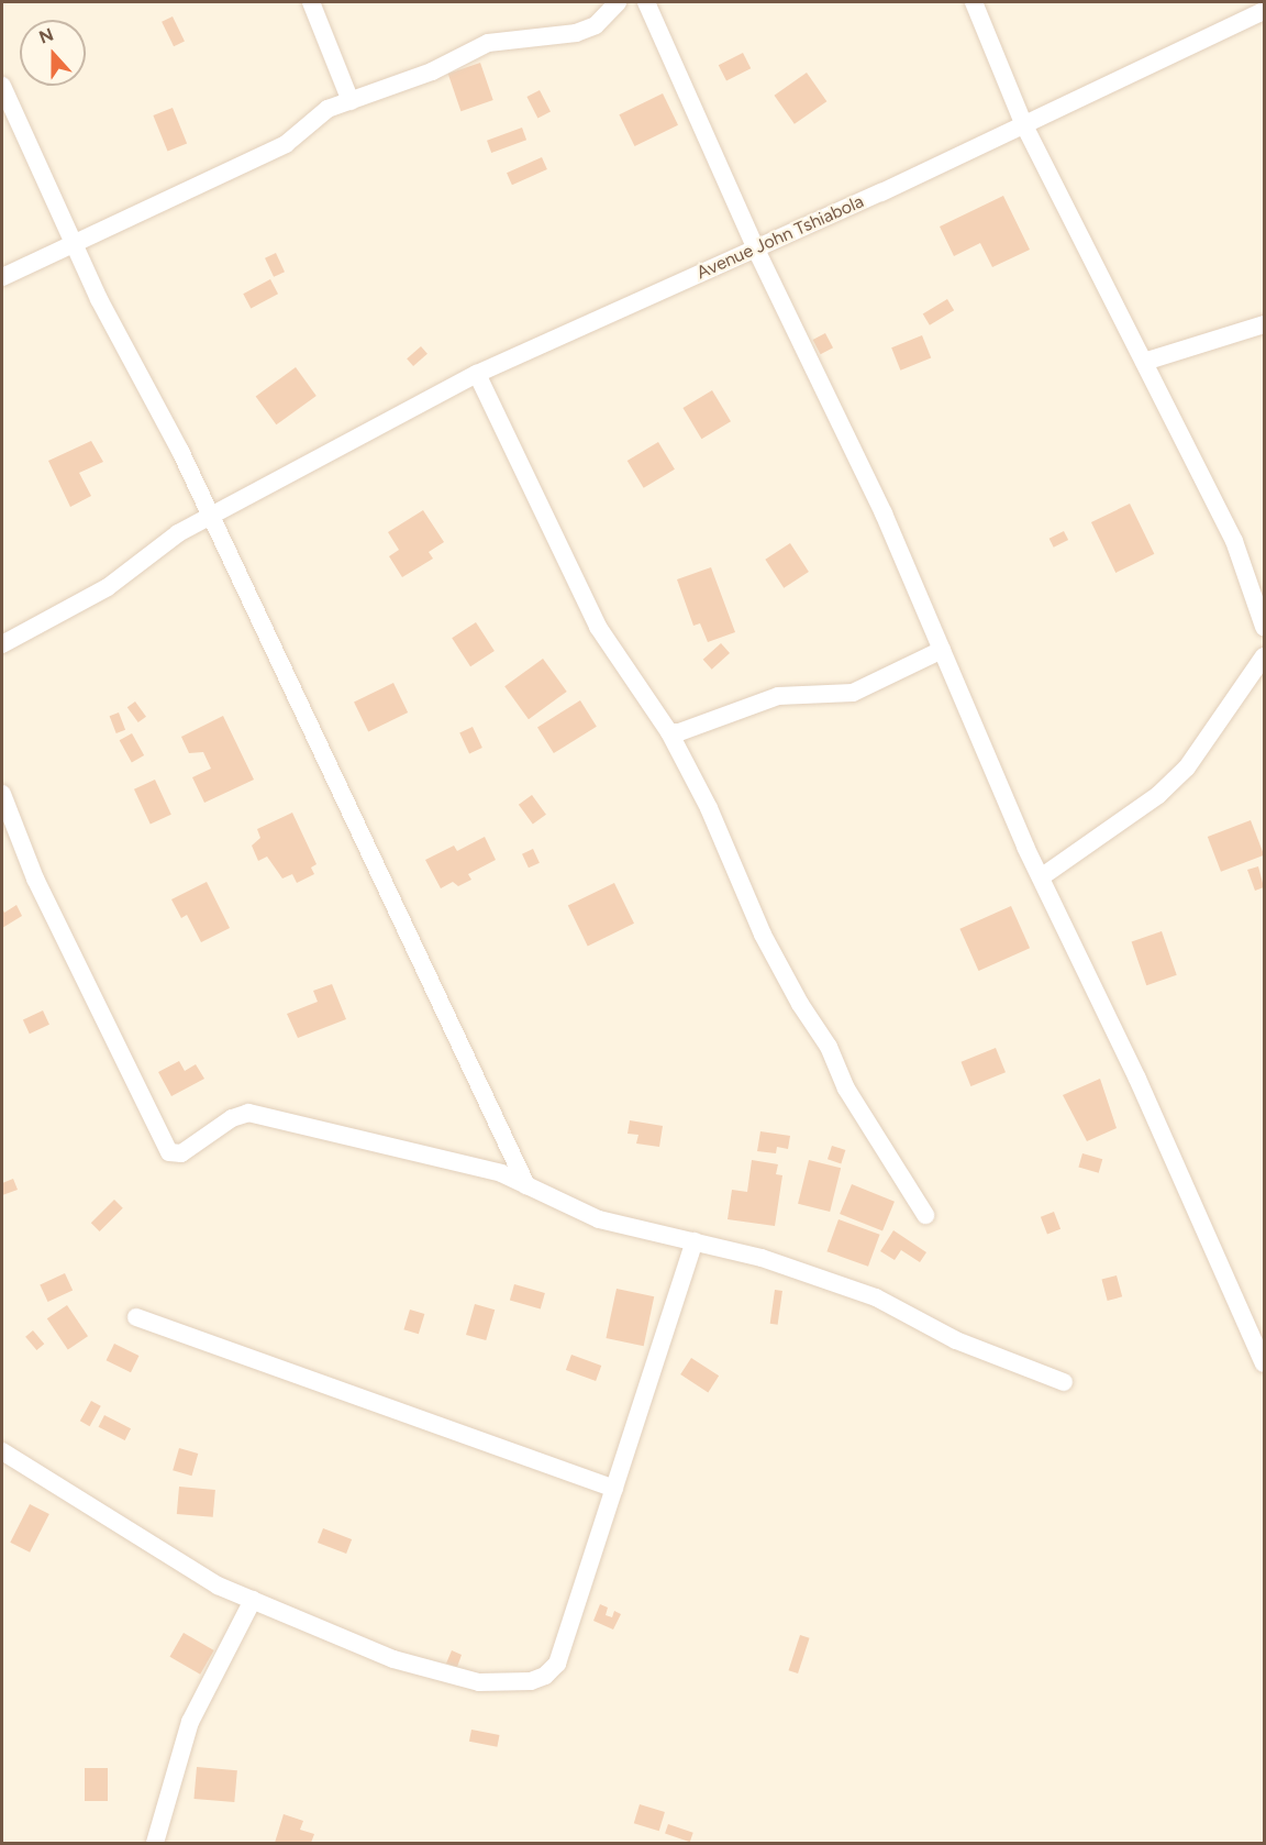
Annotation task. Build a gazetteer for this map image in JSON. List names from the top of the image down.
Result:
{
  "streets": {
    "street": ["Avenue John Tshiabola"]
  },
  "north": "top"
}
